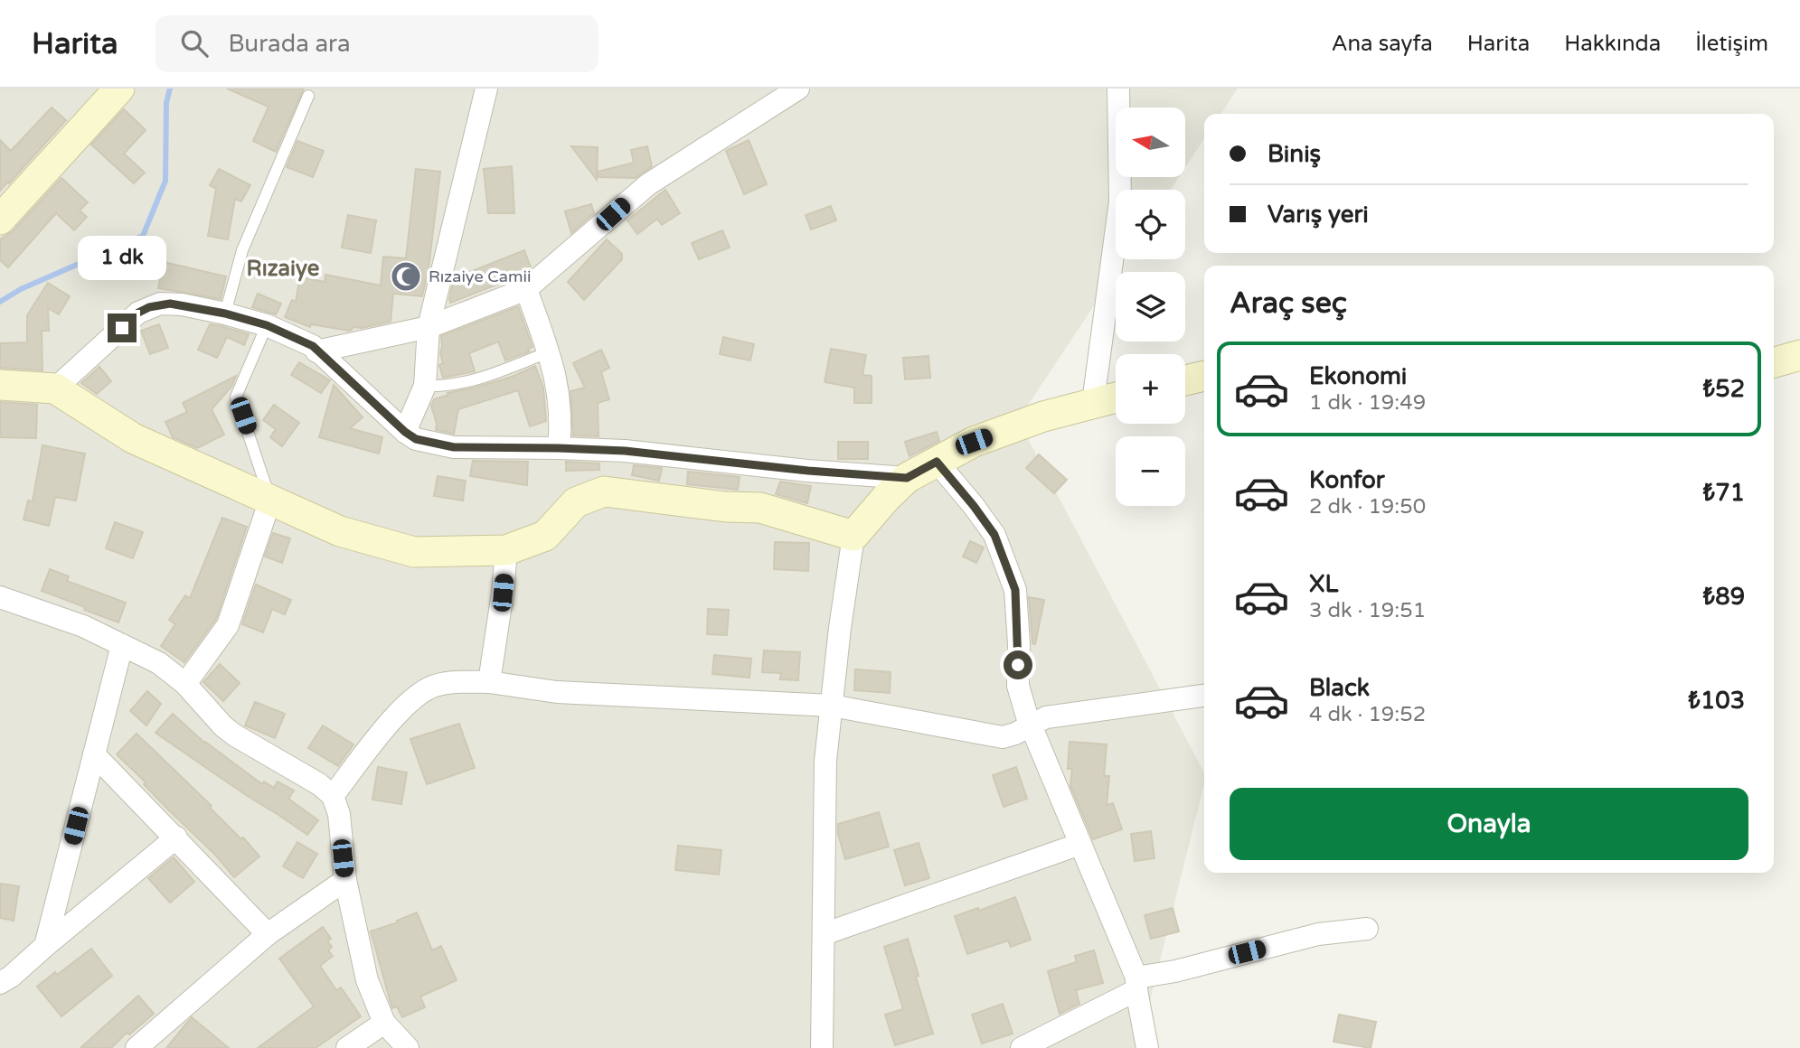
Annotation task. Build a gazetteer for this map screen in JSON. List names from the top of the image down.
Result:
{
  "districts": ["Rızaiye"],
  "places": {
    "mosque": ["Rızaiye Camii"]
  },
  "north": "left",
  "page": {
    "header": "Harita",
    "search": "Burada ara",
    "nav": [
      "Ana sayfa",
      "Harita",
      "Hakkında",
      "İletişim"
    ],
    "map_buttons": ["+", "−"],
    "banner": ["Biniş", "Varış yeri"],
    "bubble": "1 dk",
    "heading": "Araç seç",
    "list": [
      {
        "name": "Ekonomi",
        "note": "1 dk · 19:49",
        "value": "₺52"
      },
      {
        "name": "Konfor",
        "note": "2 dk · 19:50",
        "value": "₺71"
      },
      {
        "name": "XL",
        "note": "3 dk · 19:51",
        "value": "₺89"
      },
      {
        "name": "Black",
        "note": "4 dk · 19:52",
        "value": "₺103"
      }
    ],
    "buttons": "Onayla"
  }
}
